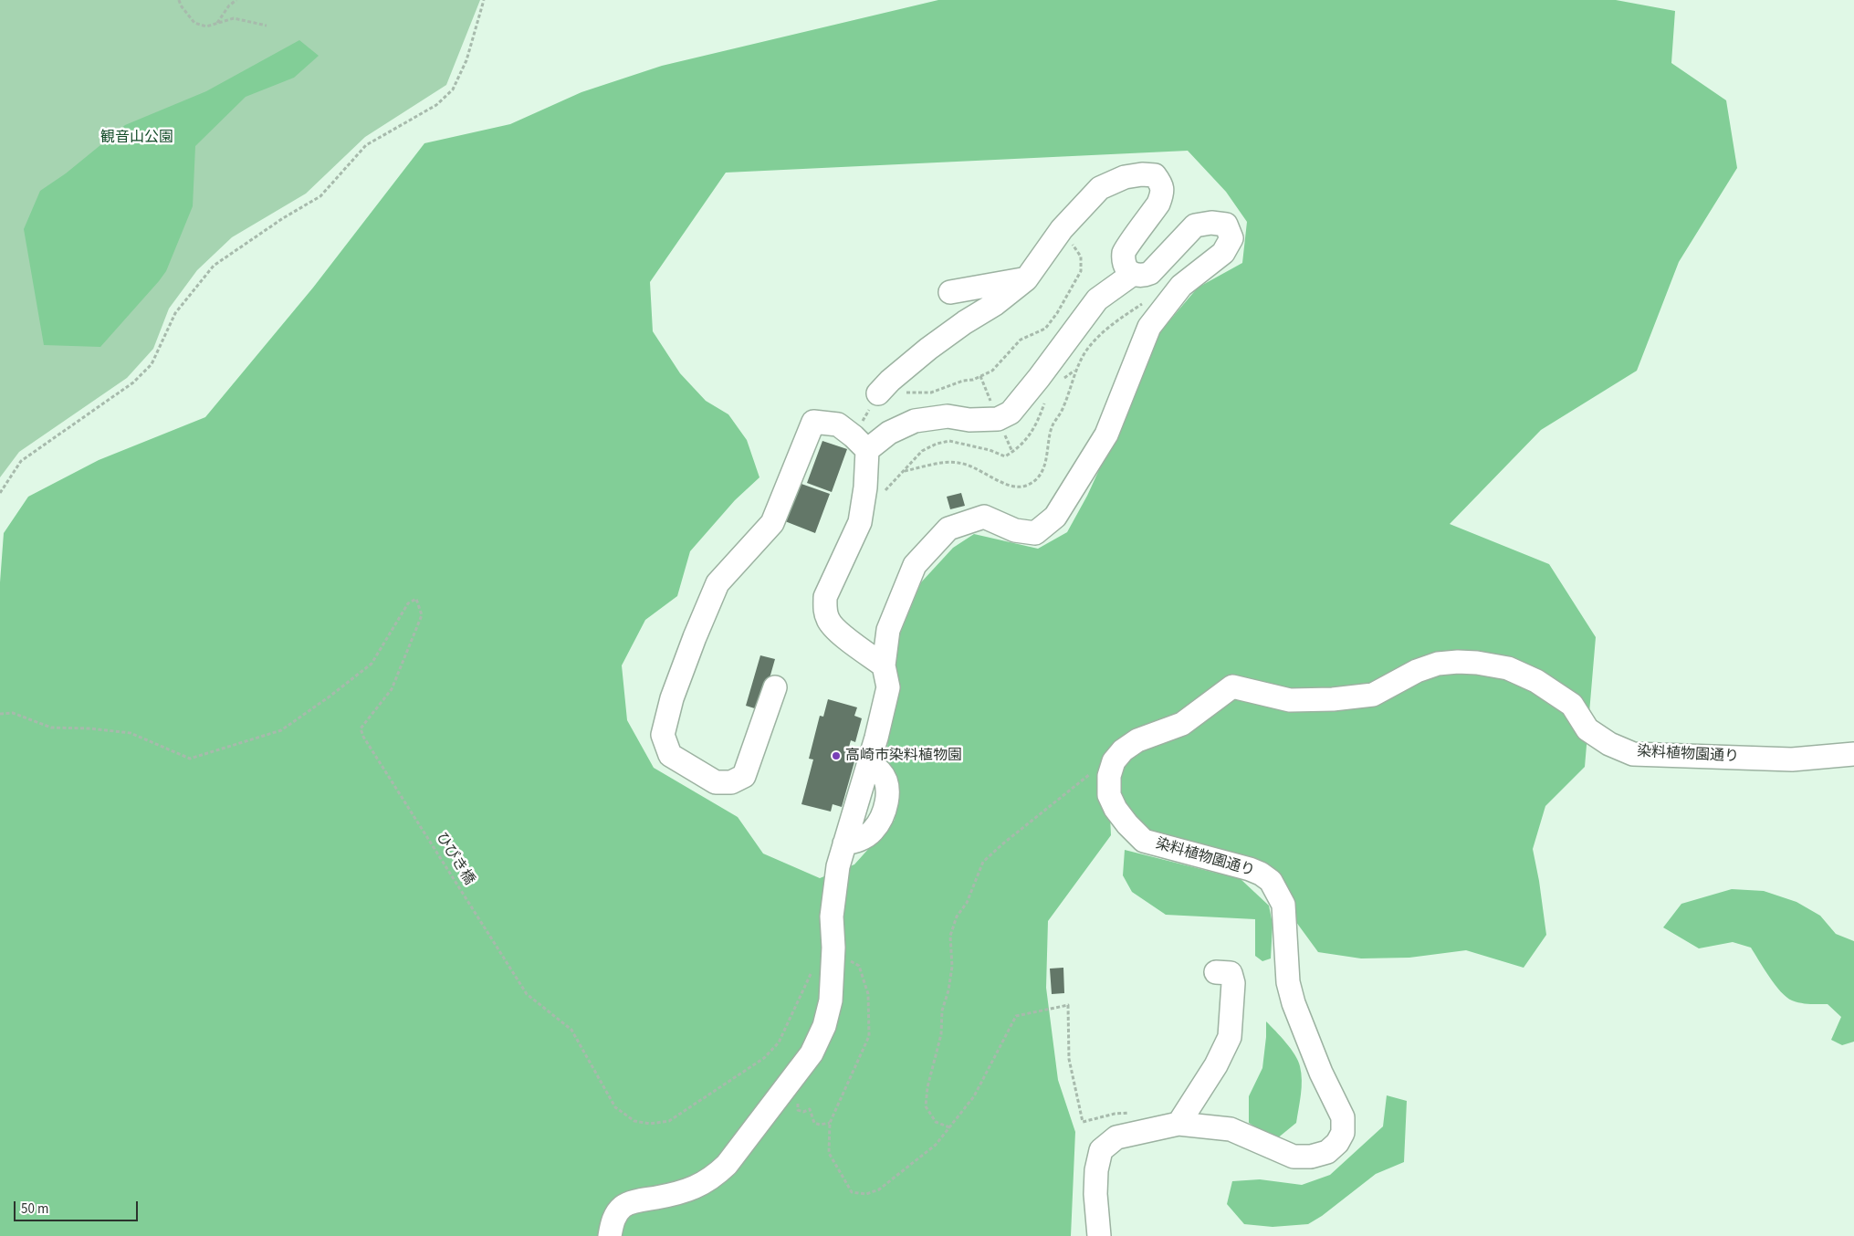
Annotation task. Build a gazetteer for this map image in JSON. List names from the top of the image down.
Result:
{
  "streets": {
    "street": ["染料植物園通り"],
    "path": ["ひびき橋"]
  },
  "parks": ["観音山公園"],
  "places": ["高崎市染料植物園"],
  "scale_bar": "50 m"
}
